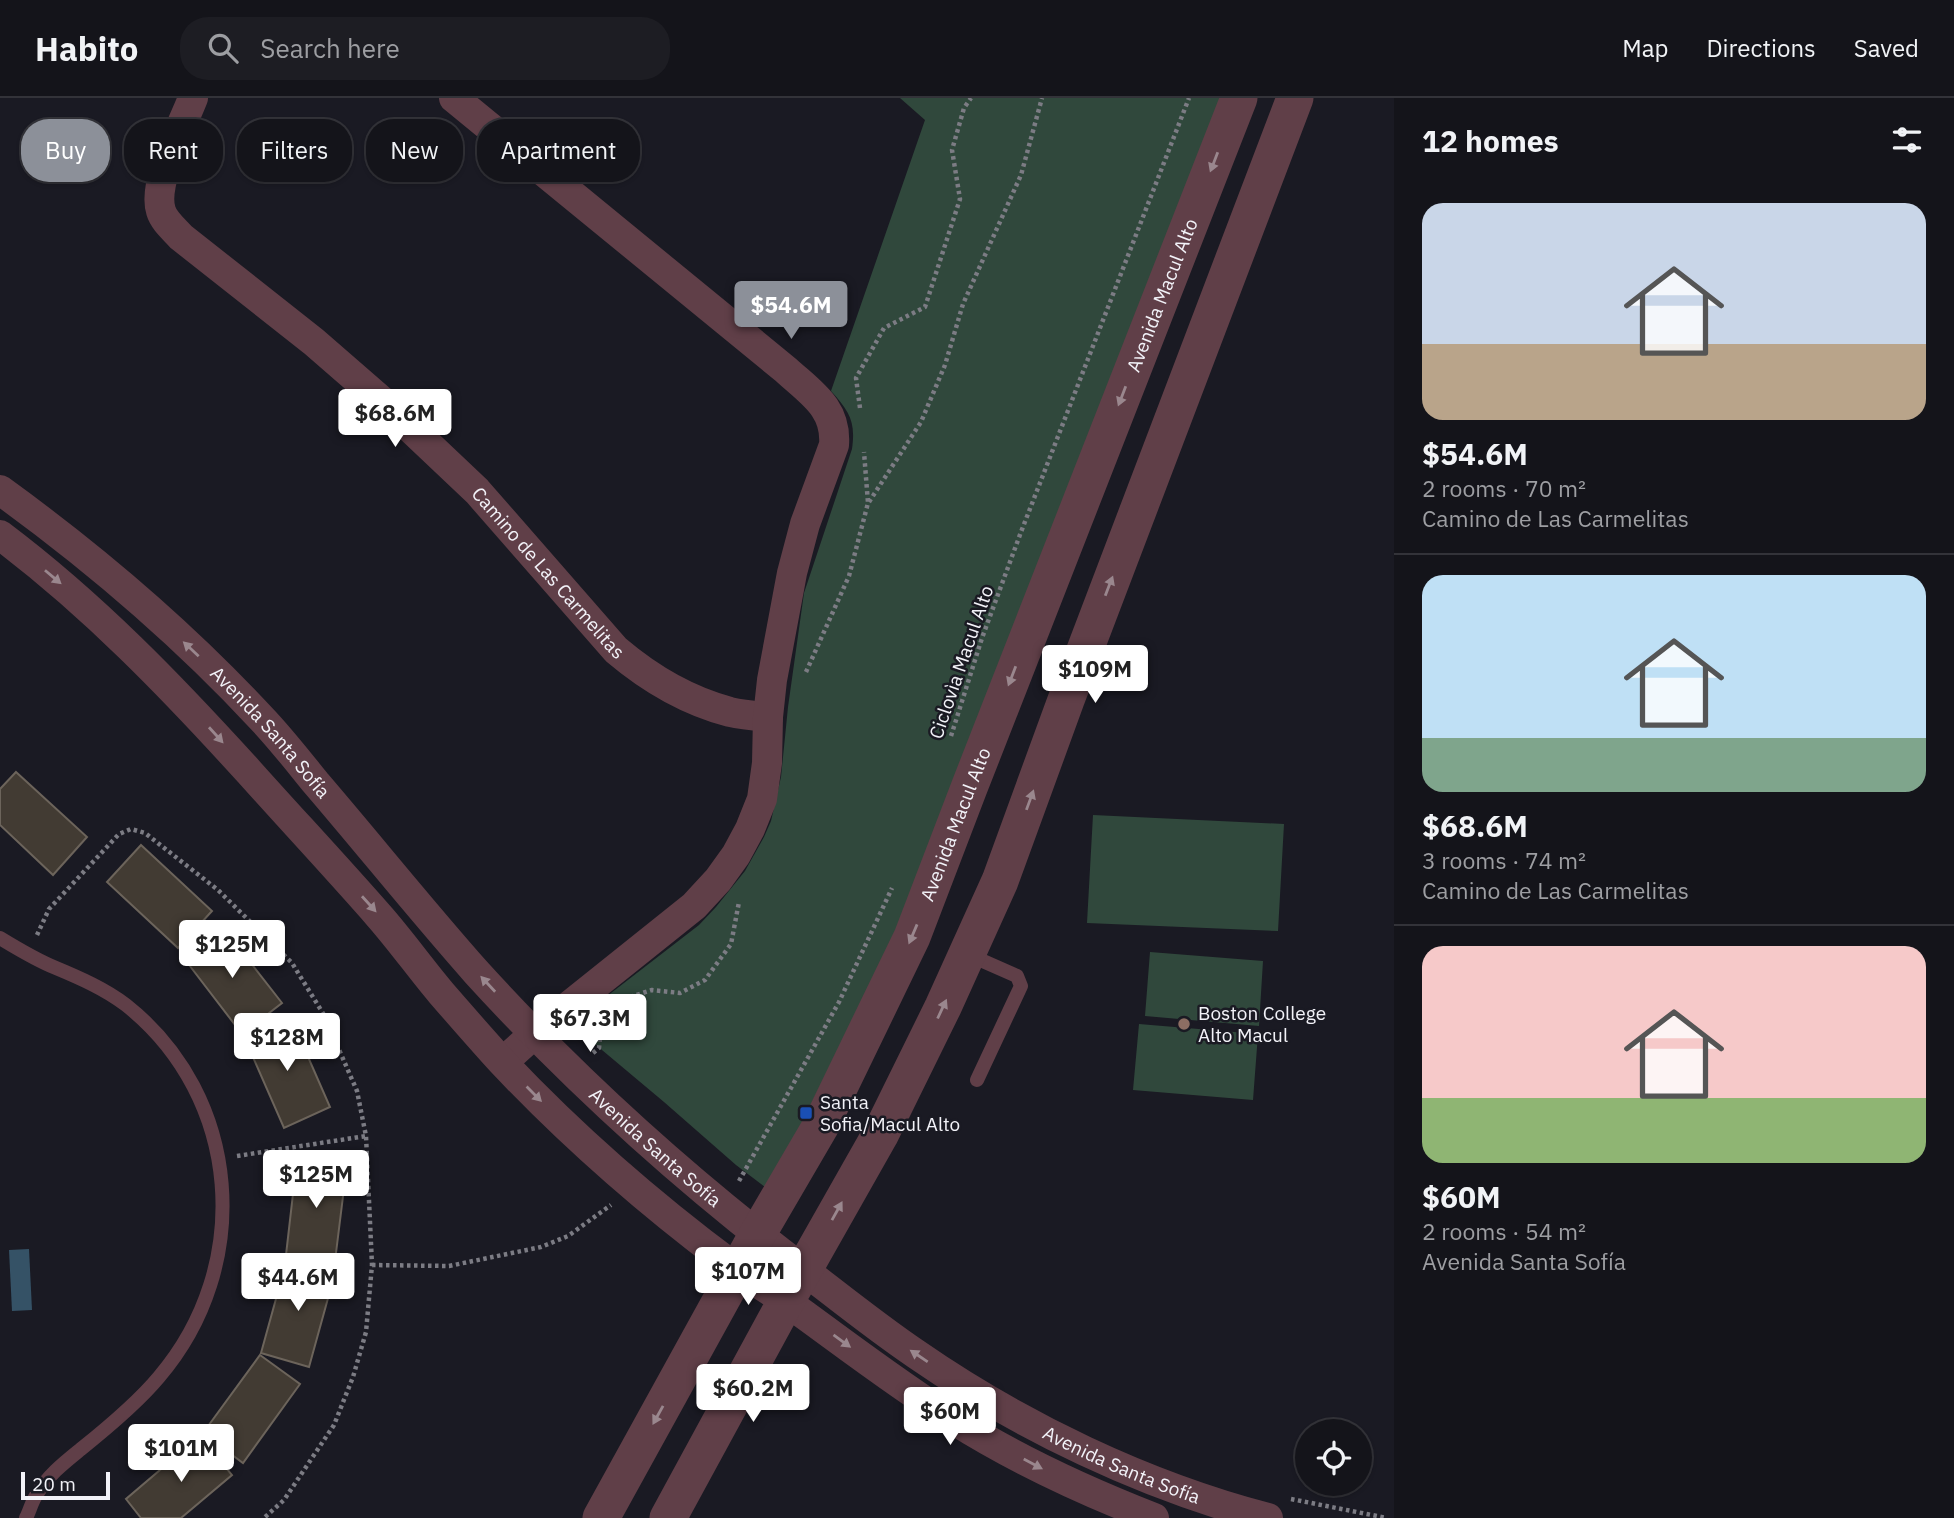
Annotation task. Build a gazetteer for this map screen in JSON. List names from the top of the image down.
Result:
{
  "streets": {
    "street": ["Avenida Macul Alto", "Camino de Las Carmelitas", "Avenida Santa Sofía"],
    "path": ["Ciclovìa Macul Alto"]
  },
  "crossings": [
    ["Avenida Macul Alto", "Avenida Santa Sofía"]
  ],
  "places": {
    "other": ["Boston College Alto Macul"],
    "transit": ["Santa Sofia/Macul Alto"]
  },
  "scale_bar": "20 m",
  "page": {
    "header": "Habito",
    "search": "Search here",
    "nav": ["Map", "Directions", "Saved"],
    "heading": "12 homes",
    "chip": [
      "Buy",
      "Rent",
      "Filters",
      "New",
      "Apartment"
    ],
    "list": [
      {
        "name": "$54.6M",
        "note": "2 rooms · 70 m² · Camino de Las Carmelitas"
      },
      {
        "name": "$68.6M",
        "note": "3 rooms · 74 m² · Camino de Las Carmelitas"
      },
      {
        "name": "$60M",
        "note": "2 rooms · 54 m² · Avenida Santa Sofía"
      }
    ],
    "price": [
      "$54.6M",
      "$68.6M",
      "$109M",
      "$125M",
      "$67.3M",
      "$128M",
      "$125M",
      "$107M",
      "$44.6M",
      "$60.2M",
      "$60M",
      "$101M"
    ],
    "scale": "20 m"
  }
}
